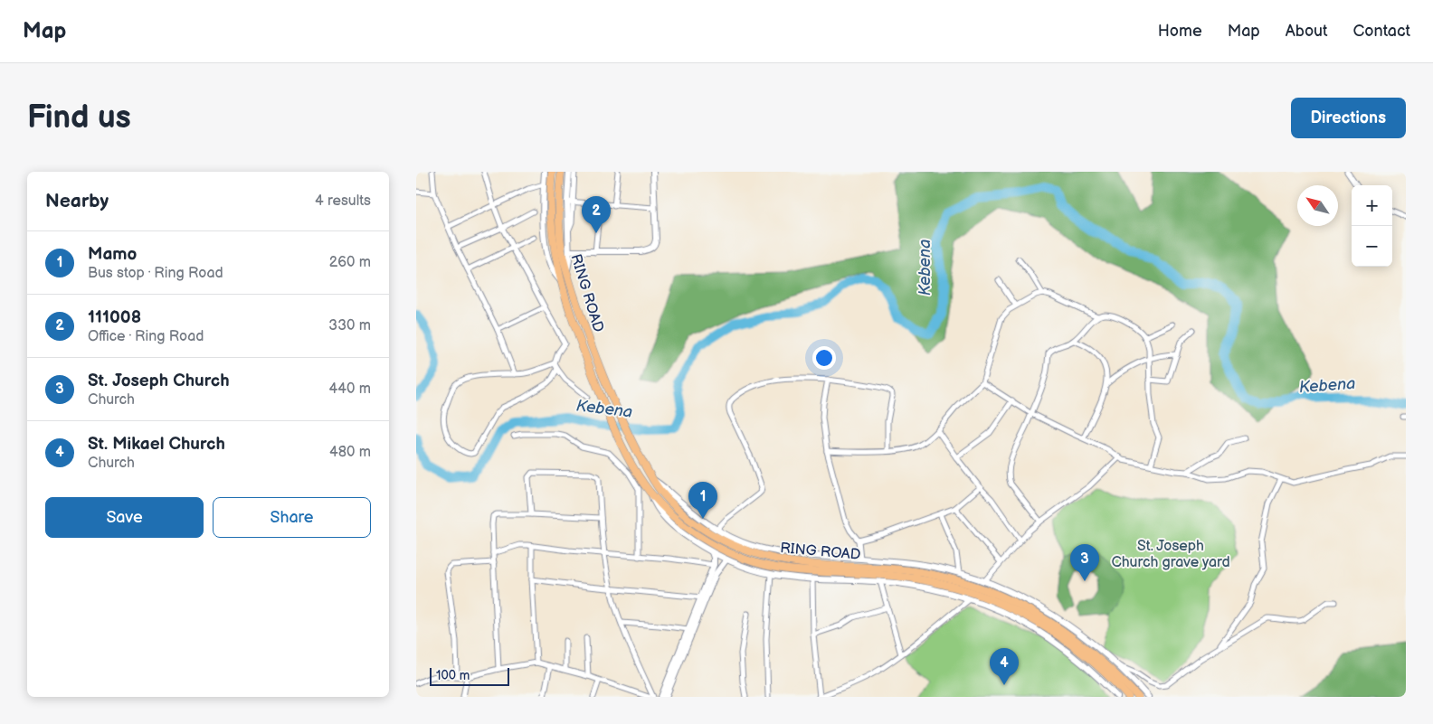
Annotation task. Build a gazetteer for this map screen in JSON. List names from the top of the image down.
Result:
{
  "streets": {
    "highway": ["RING ROAD"]
  },
  "water": ["Kebena"],
  "parks": ["St. Joseph Church grave yard"],
  "scale_bar": "100 m",
  "north": "top left",
  "page": {
    "header": "Map",
    "nav": [
      "Home",
      "Map",
      "About",
      "Contact"
    ],
    "buttons": [
      "Directions",
      ["Save", "Share"]
    ],
    "title": "Find us",
    "heading": ["Nearby", "4 results"],
    "map_buttons": ["+", "−"],
    "pins": [
      "2",
      "1",
      "3",
      "4"
    ],
    "list": [
      {
        "mark": "1",
        "name": "Mamo",
        "note": "Bus stop · Ring Road",
        "value": "260 m"
      },
      {
        "mark": "2",
        "name": "111008",
        "note": "Office · Ring Road",
        "value": "330 m"
      },
      {
        "mark": "3",
        "name": "St. Joseph Church",
        "note": "Church",
        "value": "440 m"
      },
      {
        "mark": "4",
        "name": "St. Mikael Church",
        "note": "Church",
        "value": "480 m"
      }
    ],
    "scale": "100 m"
  }
}
